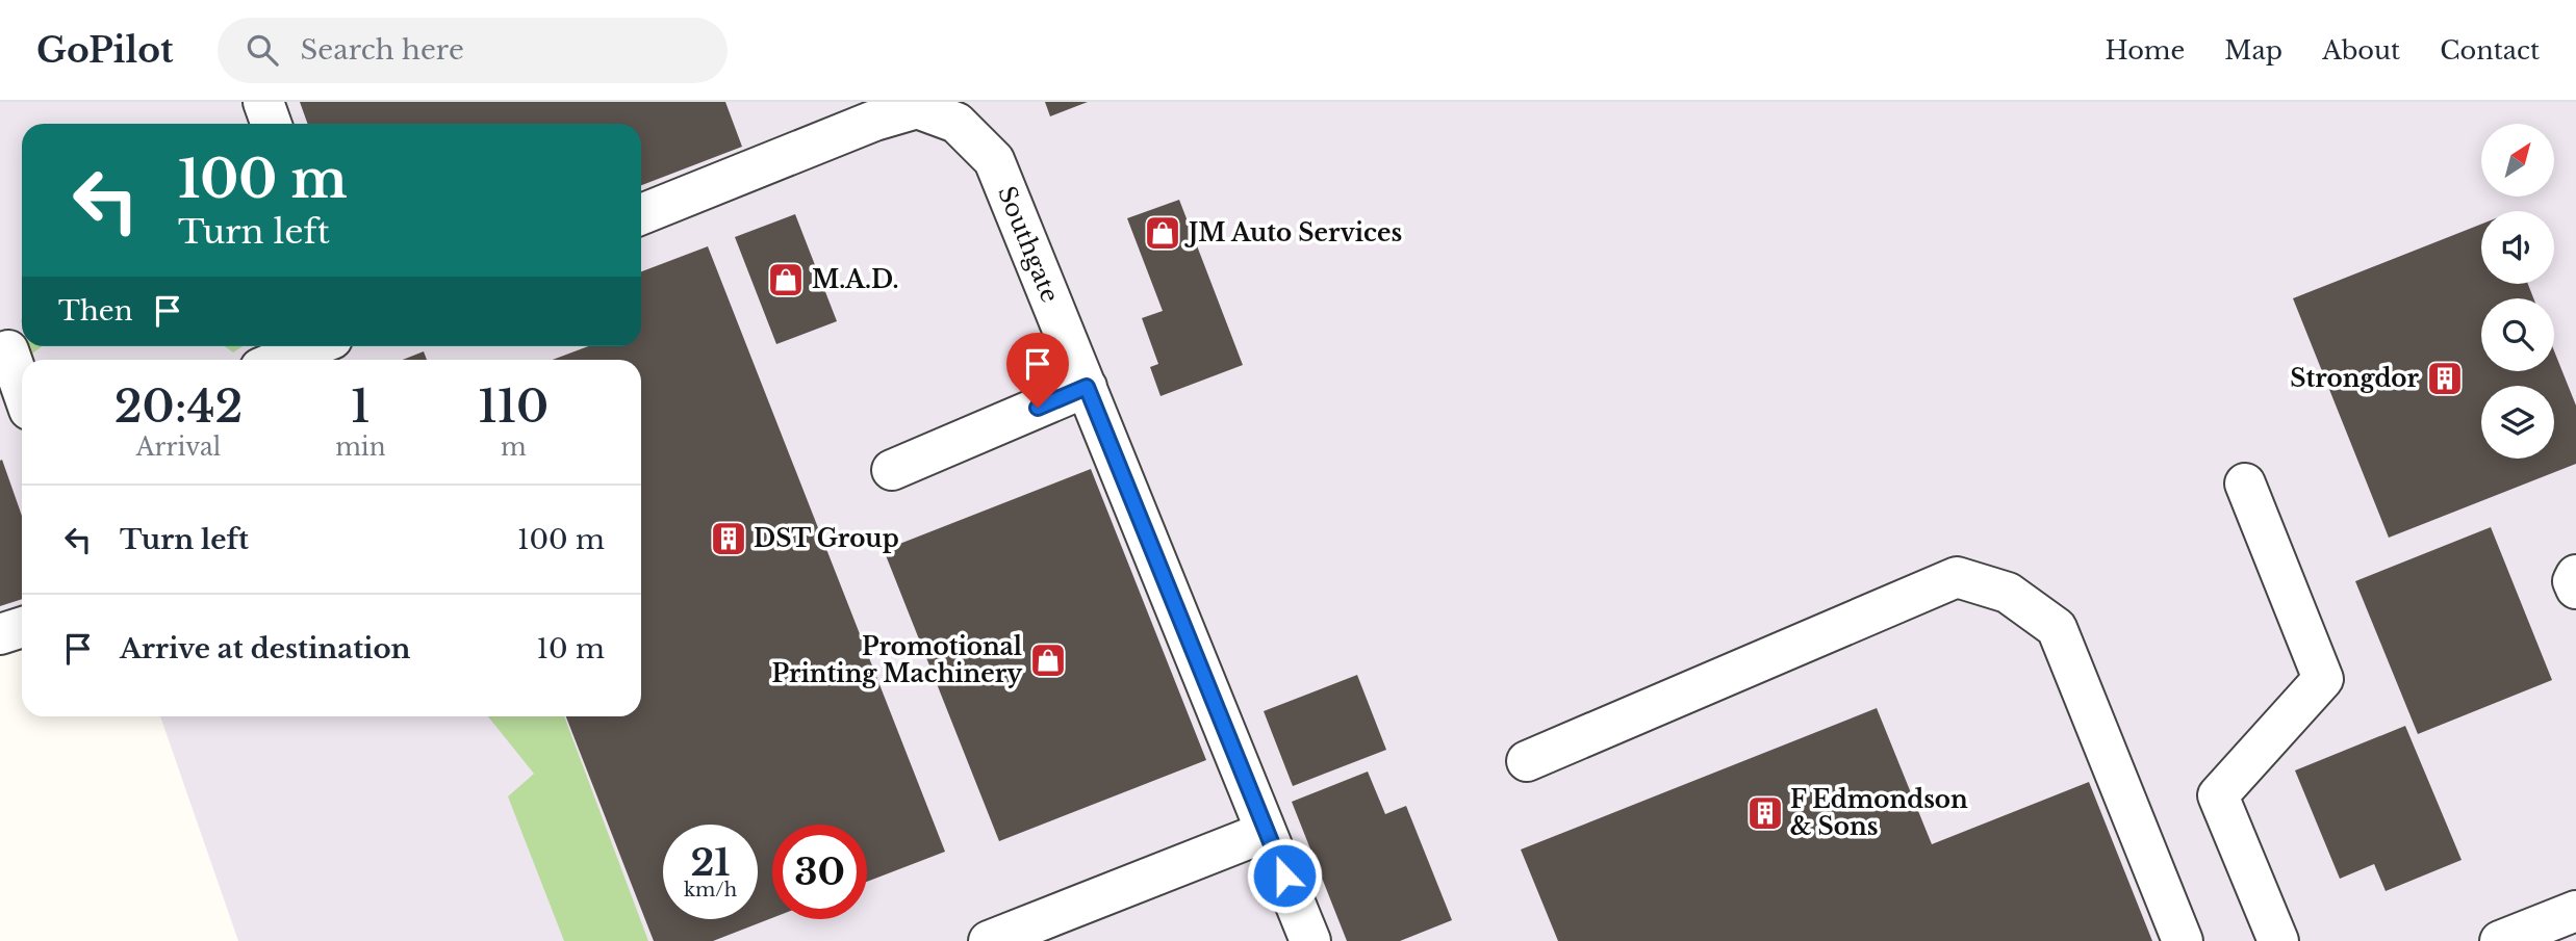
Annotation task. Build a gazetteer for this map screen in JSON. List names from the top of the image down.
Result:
{
  "streets": {
    "street": ["Southgate"]
  },
  "places": {
    "shop": ["JM Auto Services", "M.A.D.", "Promotional Printing Machinery"],
    "building": ["Strongdor", "DST Group", "F Edmondson & Sons"]
  },
  "north": "top right",
  "page": {
    "header": "GoPilot",
    "search": "Search here",
    "nav": [
      "Home",
      "Map",
      "About",
      "Contact"
    ],
    "turn": ["100 m", "Turn left"],
    "then": "Then",
    "eta": [
      "20:42",
      "Arrival",
      "1",
      "min",
      "110",
      "m"
    ],
    "list": [
      {
        "name": "Turn left",
        "value": "100 m"
      },
      {
        "name": "Arrive at destination",
        "value": "10 m"
      }
    ],
    "speed": "21 km/h",
    "limit": "30"
  }
}
